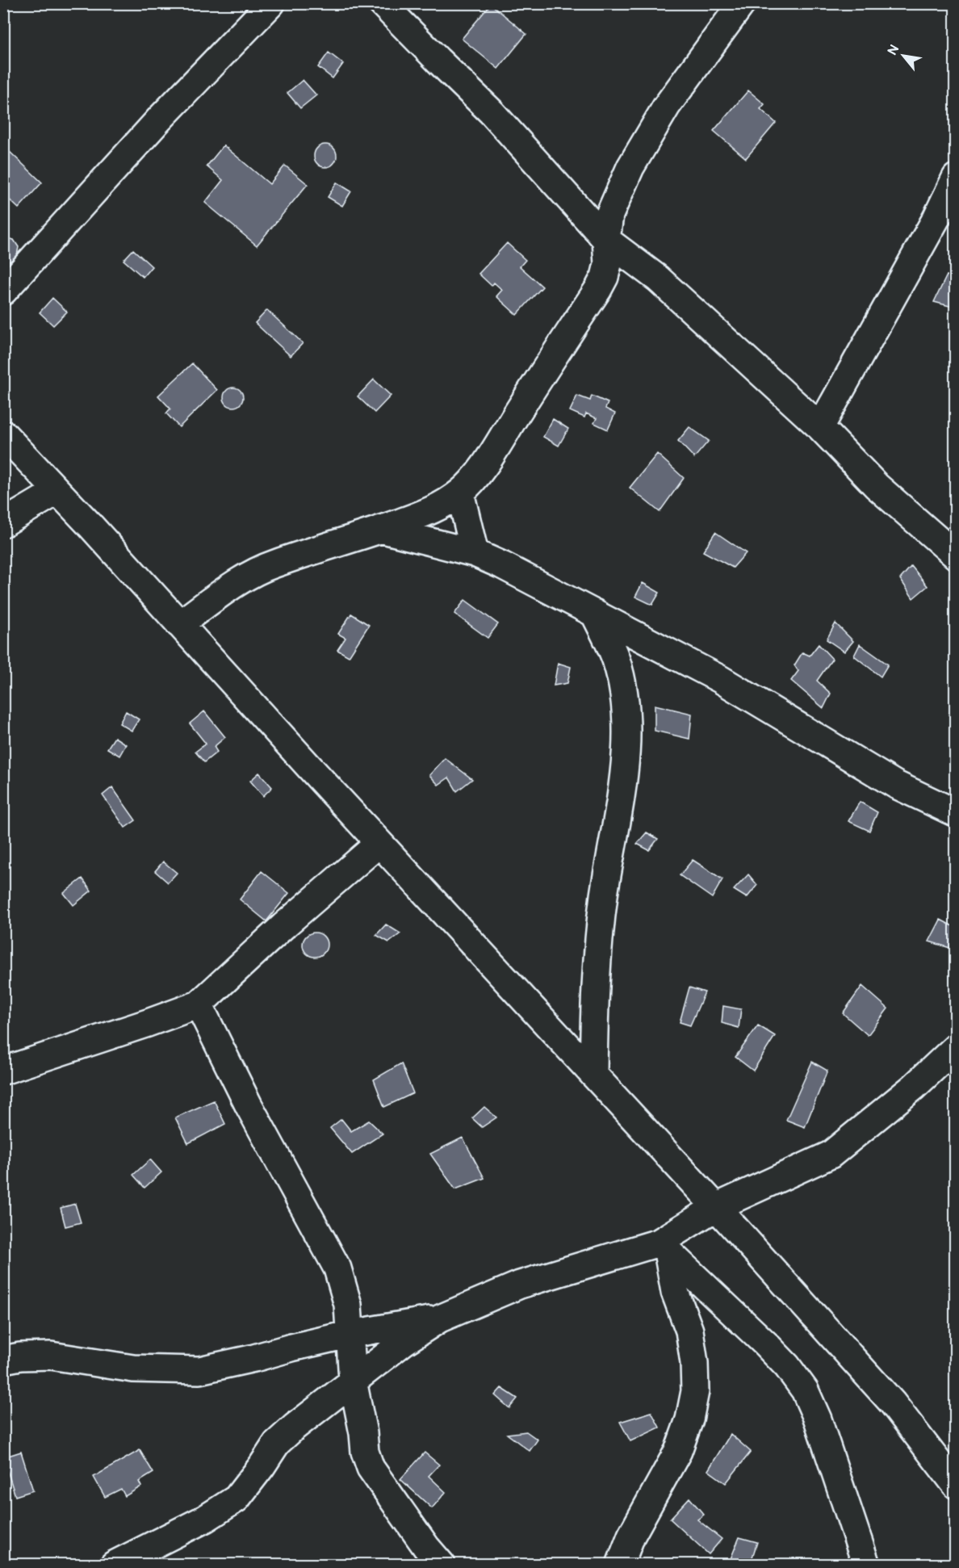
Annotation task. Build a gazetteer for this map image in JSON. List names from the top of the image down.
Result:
{
  "north": "top left"
}
